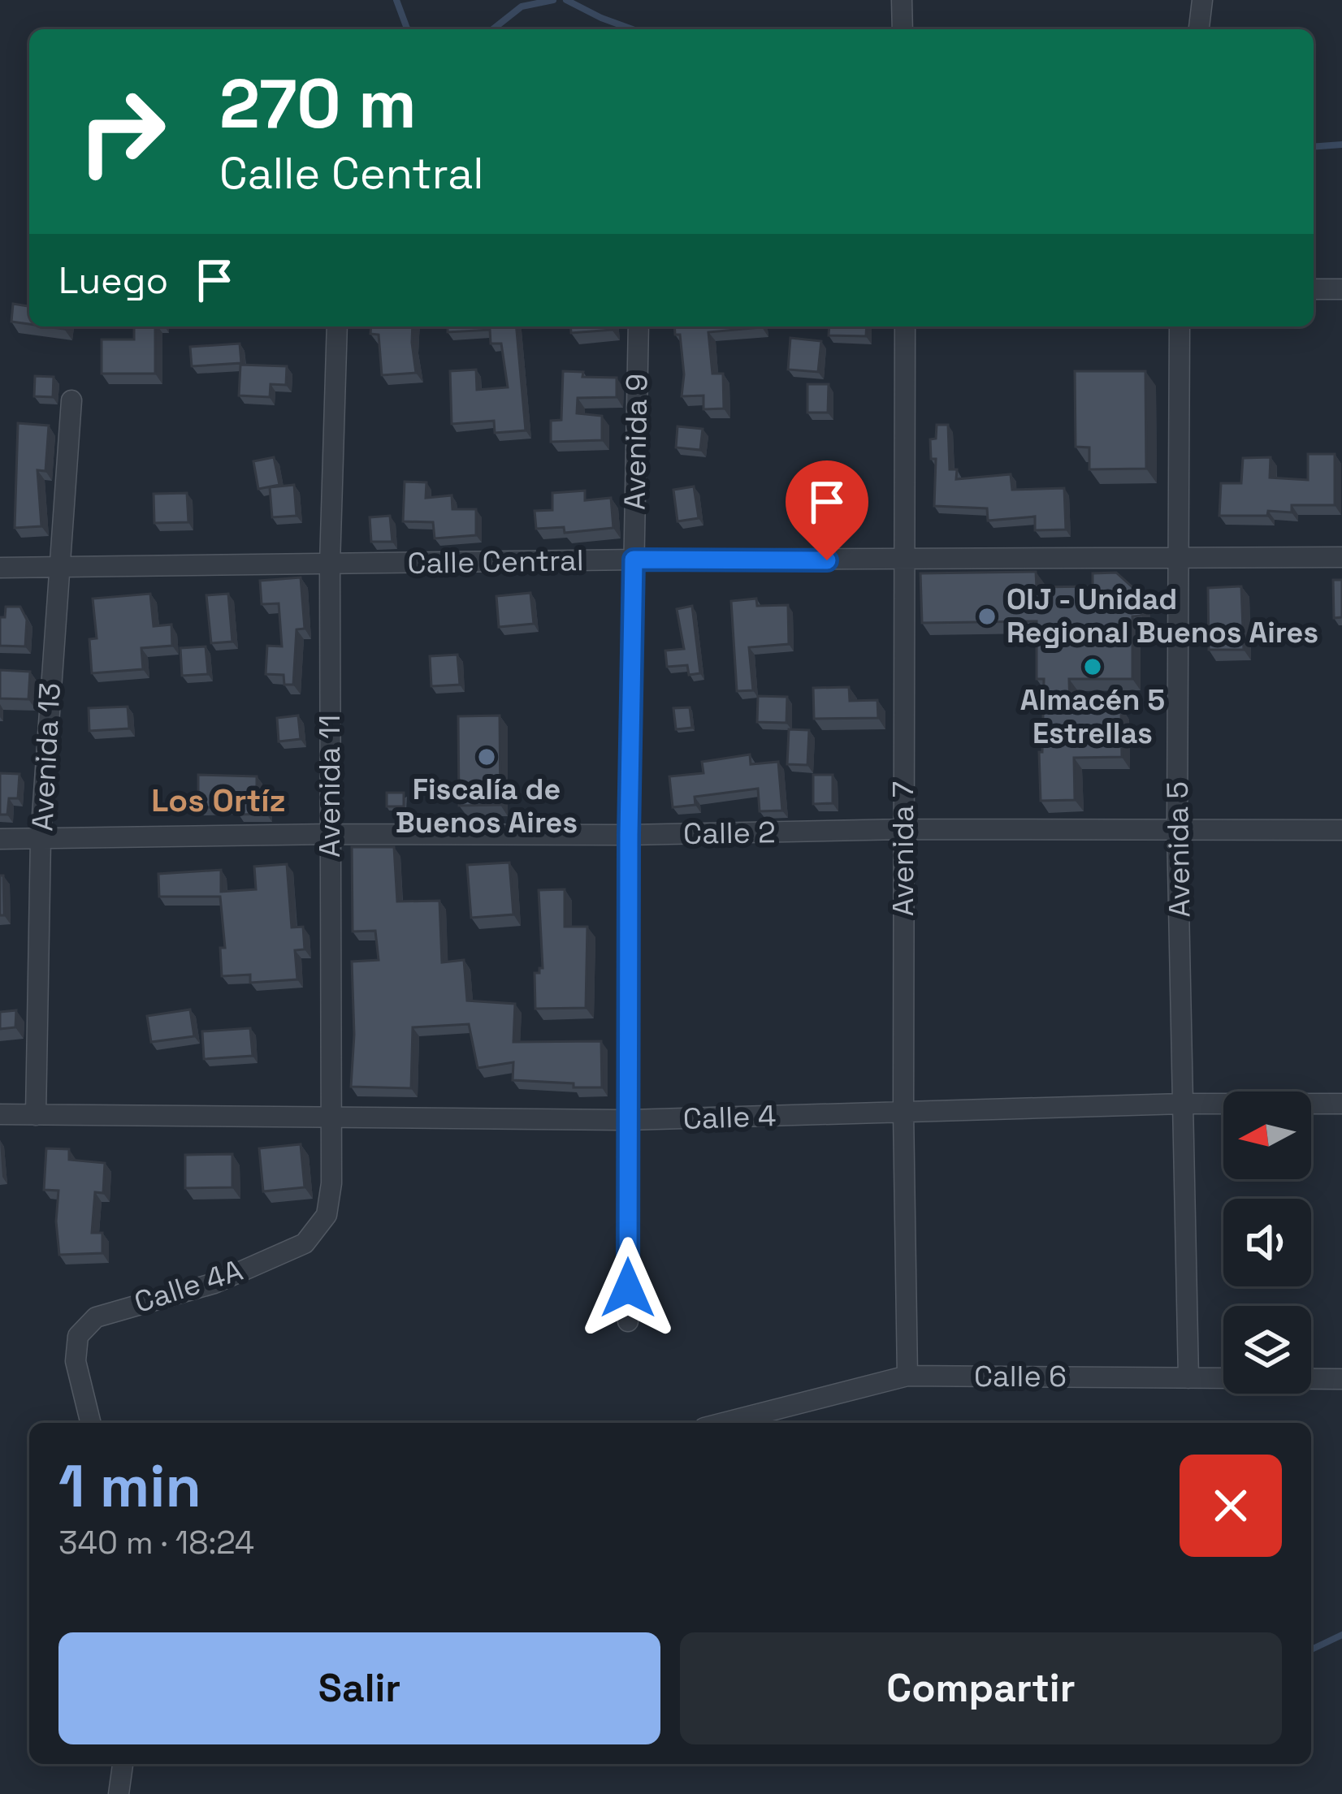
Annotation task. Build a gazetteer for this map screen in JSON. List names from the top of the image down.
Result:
{
  "streets": {
    "street": [
      "Avenida 9",
      "Calle Central",
      "Avenida 13",
      "Avenida 11",
      "Calle 2",
      "Avenida 7",
      "Avenida 5",
      "Calle 4",
      "Calle 4A",
      "Calle 6"
    ]
  },
  "crossings": [
    ["Avenida 9", "Calle Central"],
    ["Avenida 9", "Calle 2"],
    ["Avenida 9", "Calle 4"],
    ["Calle Central", "Avenida 13"],
    ["Calle Central", "Avenida 11"],
    ["Calle Central", "Avenida 7"],
    ["Calle Central", "Avenida 5"],
    ["Avenida 13", "Calle 2"],
    ["Avenida 13", "Calle 4"],
    ["Avenida 11", "Calle 2"],
    ["Avenida 11", "Calle 4"],
    ["Avenida 11", "Calle 4A"],
    ["Calle 2", "Avenida 7"],
    ["Calle 2", "Avenida 5"],
    ["Avenida 7", "Calle 4"],
    ["Avenida 7", "Calle 6"],
    ["Avenida 5", "Calle 4"],
    ["Avenida 5", "Calle 6"]
  ],
  "districts": ["Los Ortíz"],
  "places": ["OIJ - Unidad Regional Buenos Aires", "Almacén 5 Estrellas", "Fiscalía de Buenos Aires"],
  "north": "left",
  "page": {
    "turn": ["270 m", "Calle Central"],
    "then": "Luego",
    "heading": ["1 min", "340 m · 18:24"],
    "buttons": ["Salir", "Compartir"]
  }
}
